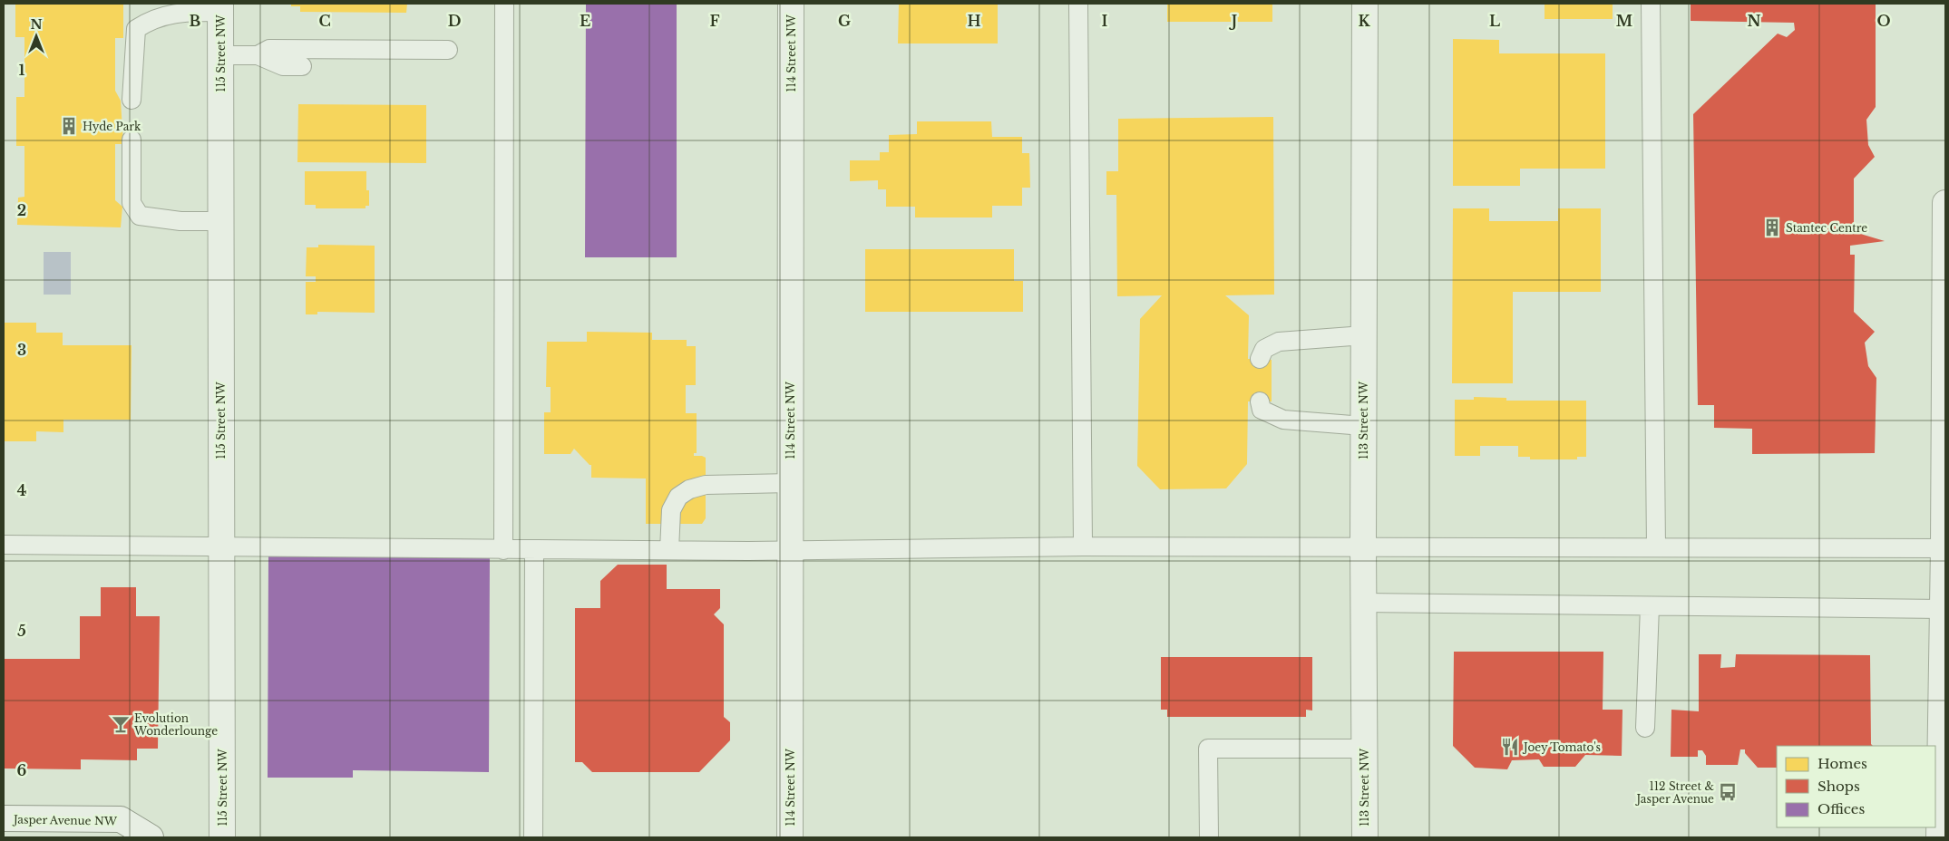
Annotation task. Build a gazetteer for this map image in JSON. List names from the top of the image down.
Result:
{
  "streets": {
    "street": [
      "115 Street NW",
      "114 Street NW",
      "113 Street NW",
      "Jasper Avenue NW"
    ]
  },
  "places": {
    "building": ["Hyde Park", "Stantec Centre"],
    "bar": ["Evolution Wonderlounge"],
    "restaurant": ["Joey Tomato's"],
    "bus stop": ["112 Street & Jasper Avenue"]
  },
  "legend": ["Homes", "Shops", "Offices"],
  "north": "top",
  "grid": {
    "columns": [
      "B",
      "C",
      "D",
      "E",
      "F",
      "G",
      "H",
      "I",
      "J",
      "K",
      "L",
      "M",
      "N",
      "O"
    ],
    "rows": [
      "1",
      "2",
      "3",
      "4",
      "5",
      "6"
    ]
  }
}
